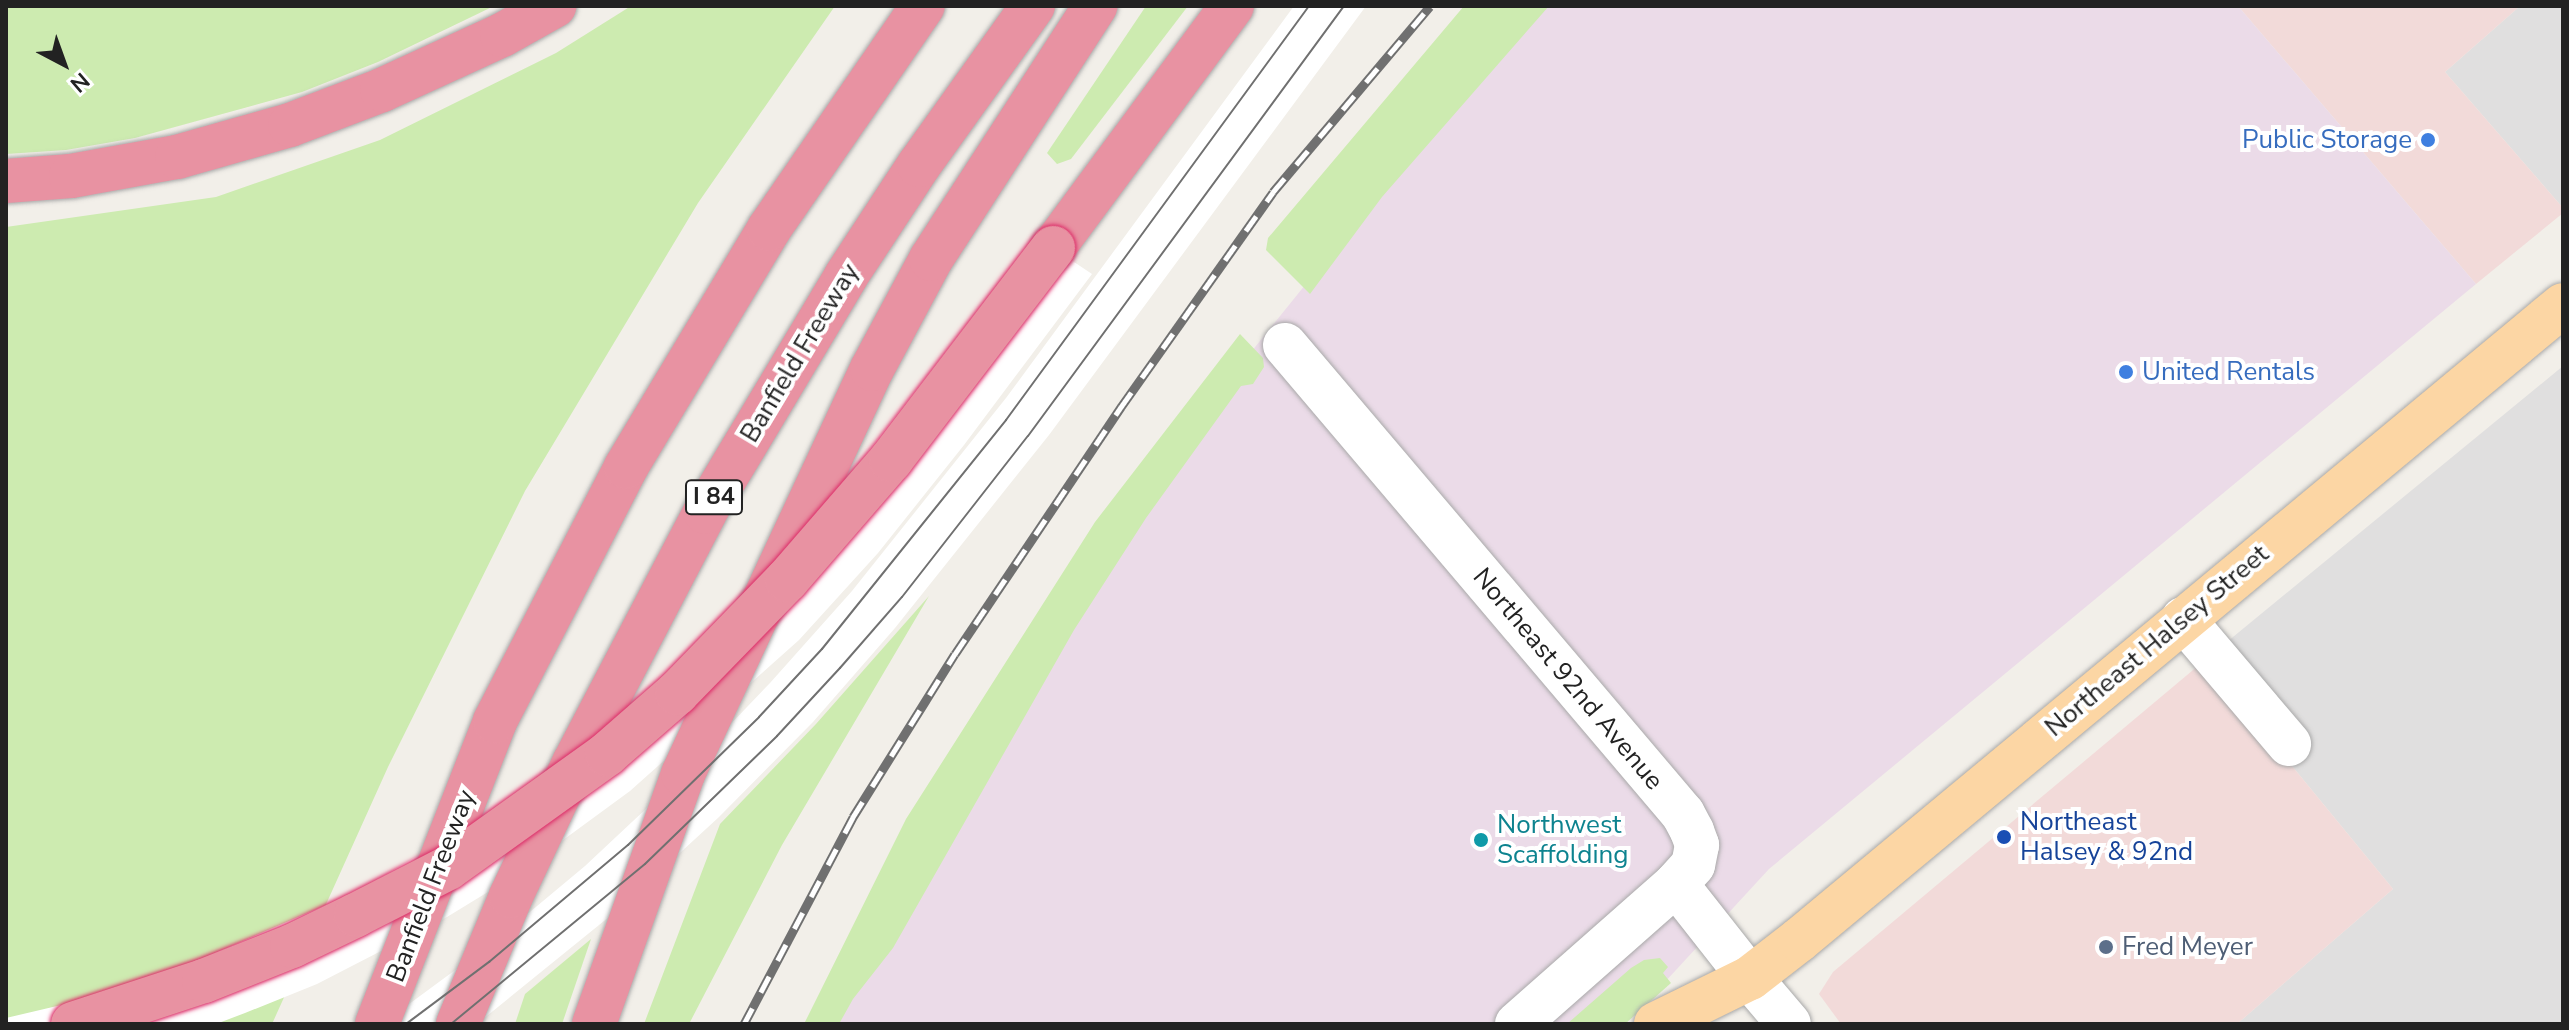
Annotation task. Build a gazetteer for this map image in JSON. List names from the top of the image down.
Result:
{
  "streets": {
    "highway": ["Banfield Freeway", "I 84"],
    "main road": ["Northeast Halsey Street"],
    "street": ["Northeast 92nd Avenue"]
  },
  "places": [
    "Public Storage",
    "United Rentals",
    "Northeast Halsey & 92nd",
    "Northwest Scaffolding",
    "Fred Meyer"
  ],
  "north": "bottom right"
}
